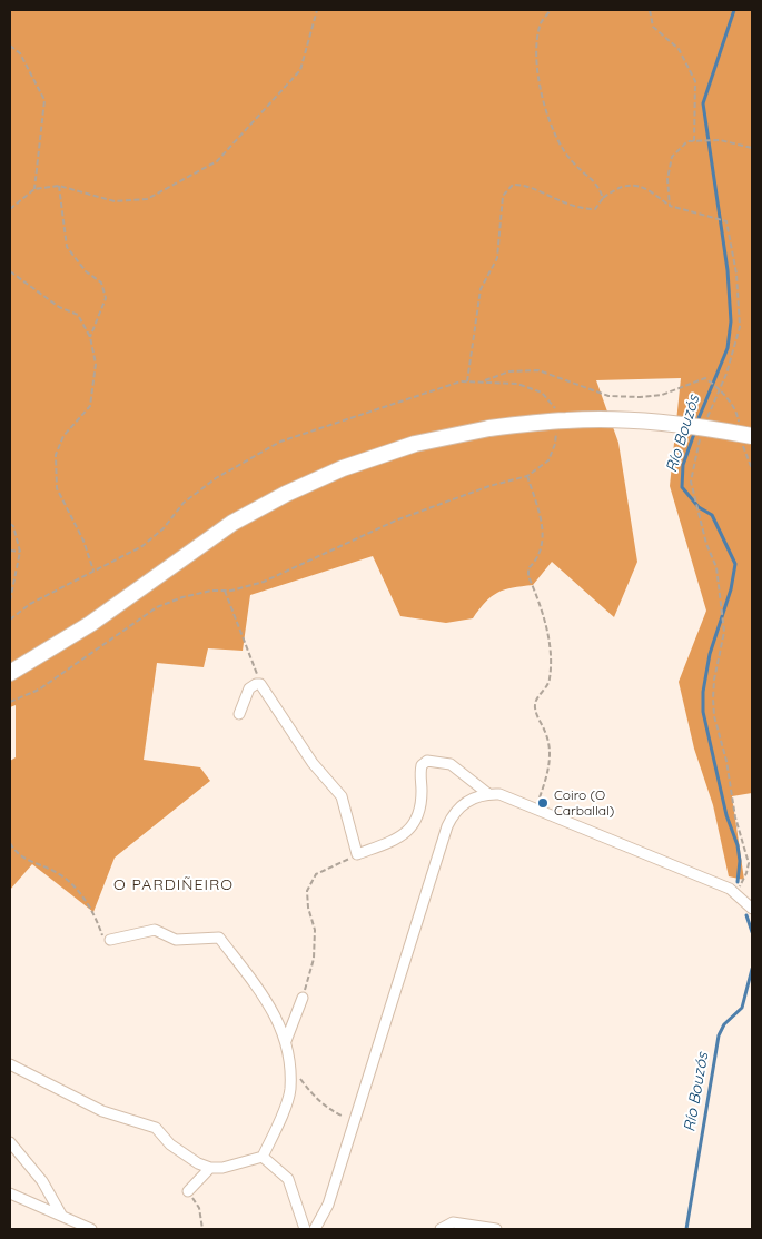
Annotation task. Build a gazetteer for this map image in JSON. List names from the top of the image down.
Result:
{
  "districts": ["O PARDIÑEIRO"],
  "water": ["Río Bouzós"],
  "places": ["Coiro (O Carballal)"]
}
